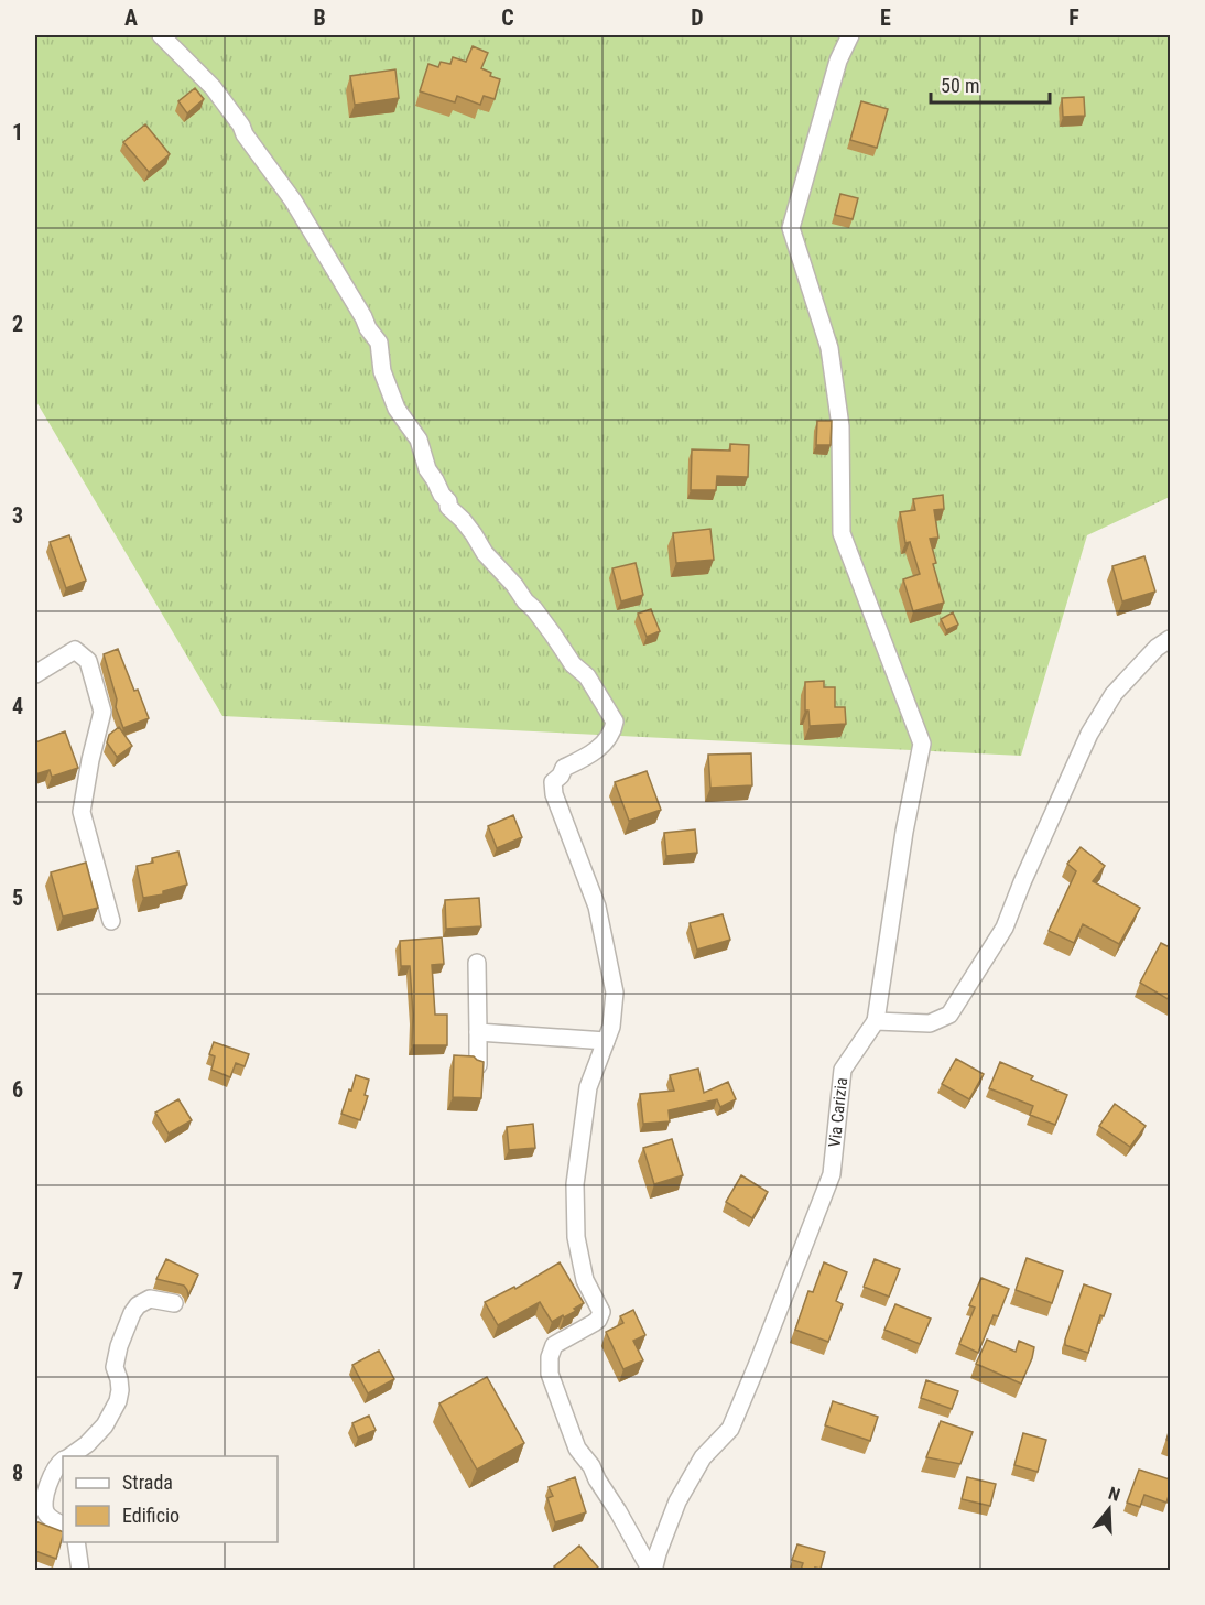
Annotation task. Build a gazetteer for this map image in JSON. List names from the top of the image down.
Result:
{
  "streets": {
    "street": ["Via Carizia"]
  },
  "legend": ["Strada", "Edificio"],
  "scale_bar": "50 m",
  "north": "top",
  "grid": {
    "columns": [
      "A",
      "B",
      "C",
      "D",
      "E",
      "F"
    ],
    "rows": [
      "1",
      "2",
      "3",
      "4",
      "5",
      "6",
      "7",
      "8"
    ]
  }
}
